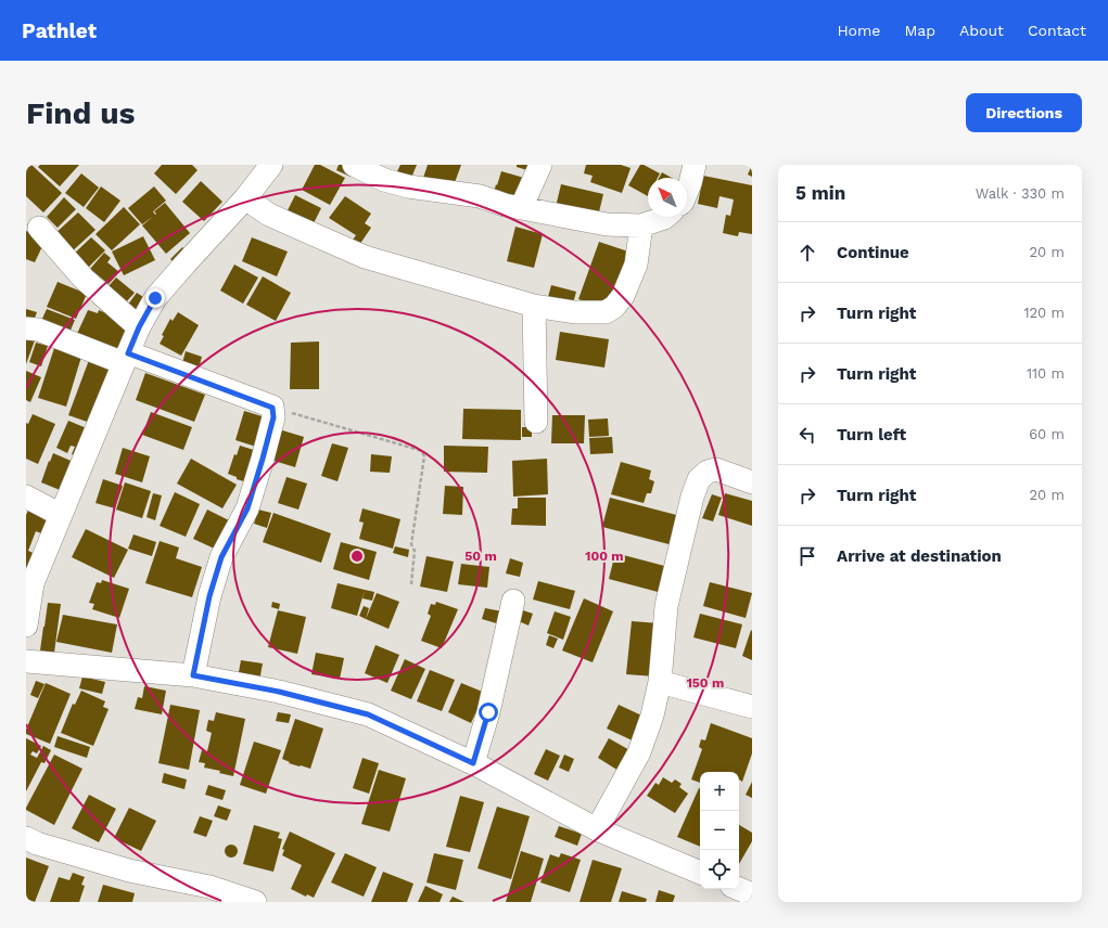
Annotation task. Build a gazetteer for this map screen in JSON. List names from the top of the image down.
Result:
{
  "north": "top left",
  "page": {
    "header": "Pathlet",
    "nav": [
      "Home",
      "Map",
      "About",
      "Contact"
    ],
    "buttons": "Directions",
    "title": "Find us",
    "heading": ["5 min", "Walk · 330 m"],
    "list": [
      ["Continue", "20 m"],
      ["Turn right", "120 m"],
      ["Turn right", "110 m"],
      ["Turn left", "60 m"],
      ["Turn right", "20 m"],
      "Arrive at destination"
    ],
    "map_buttons": ["+", "−"]
  },
  "rings": ["50 m", "100 m", "150 m"]
}
